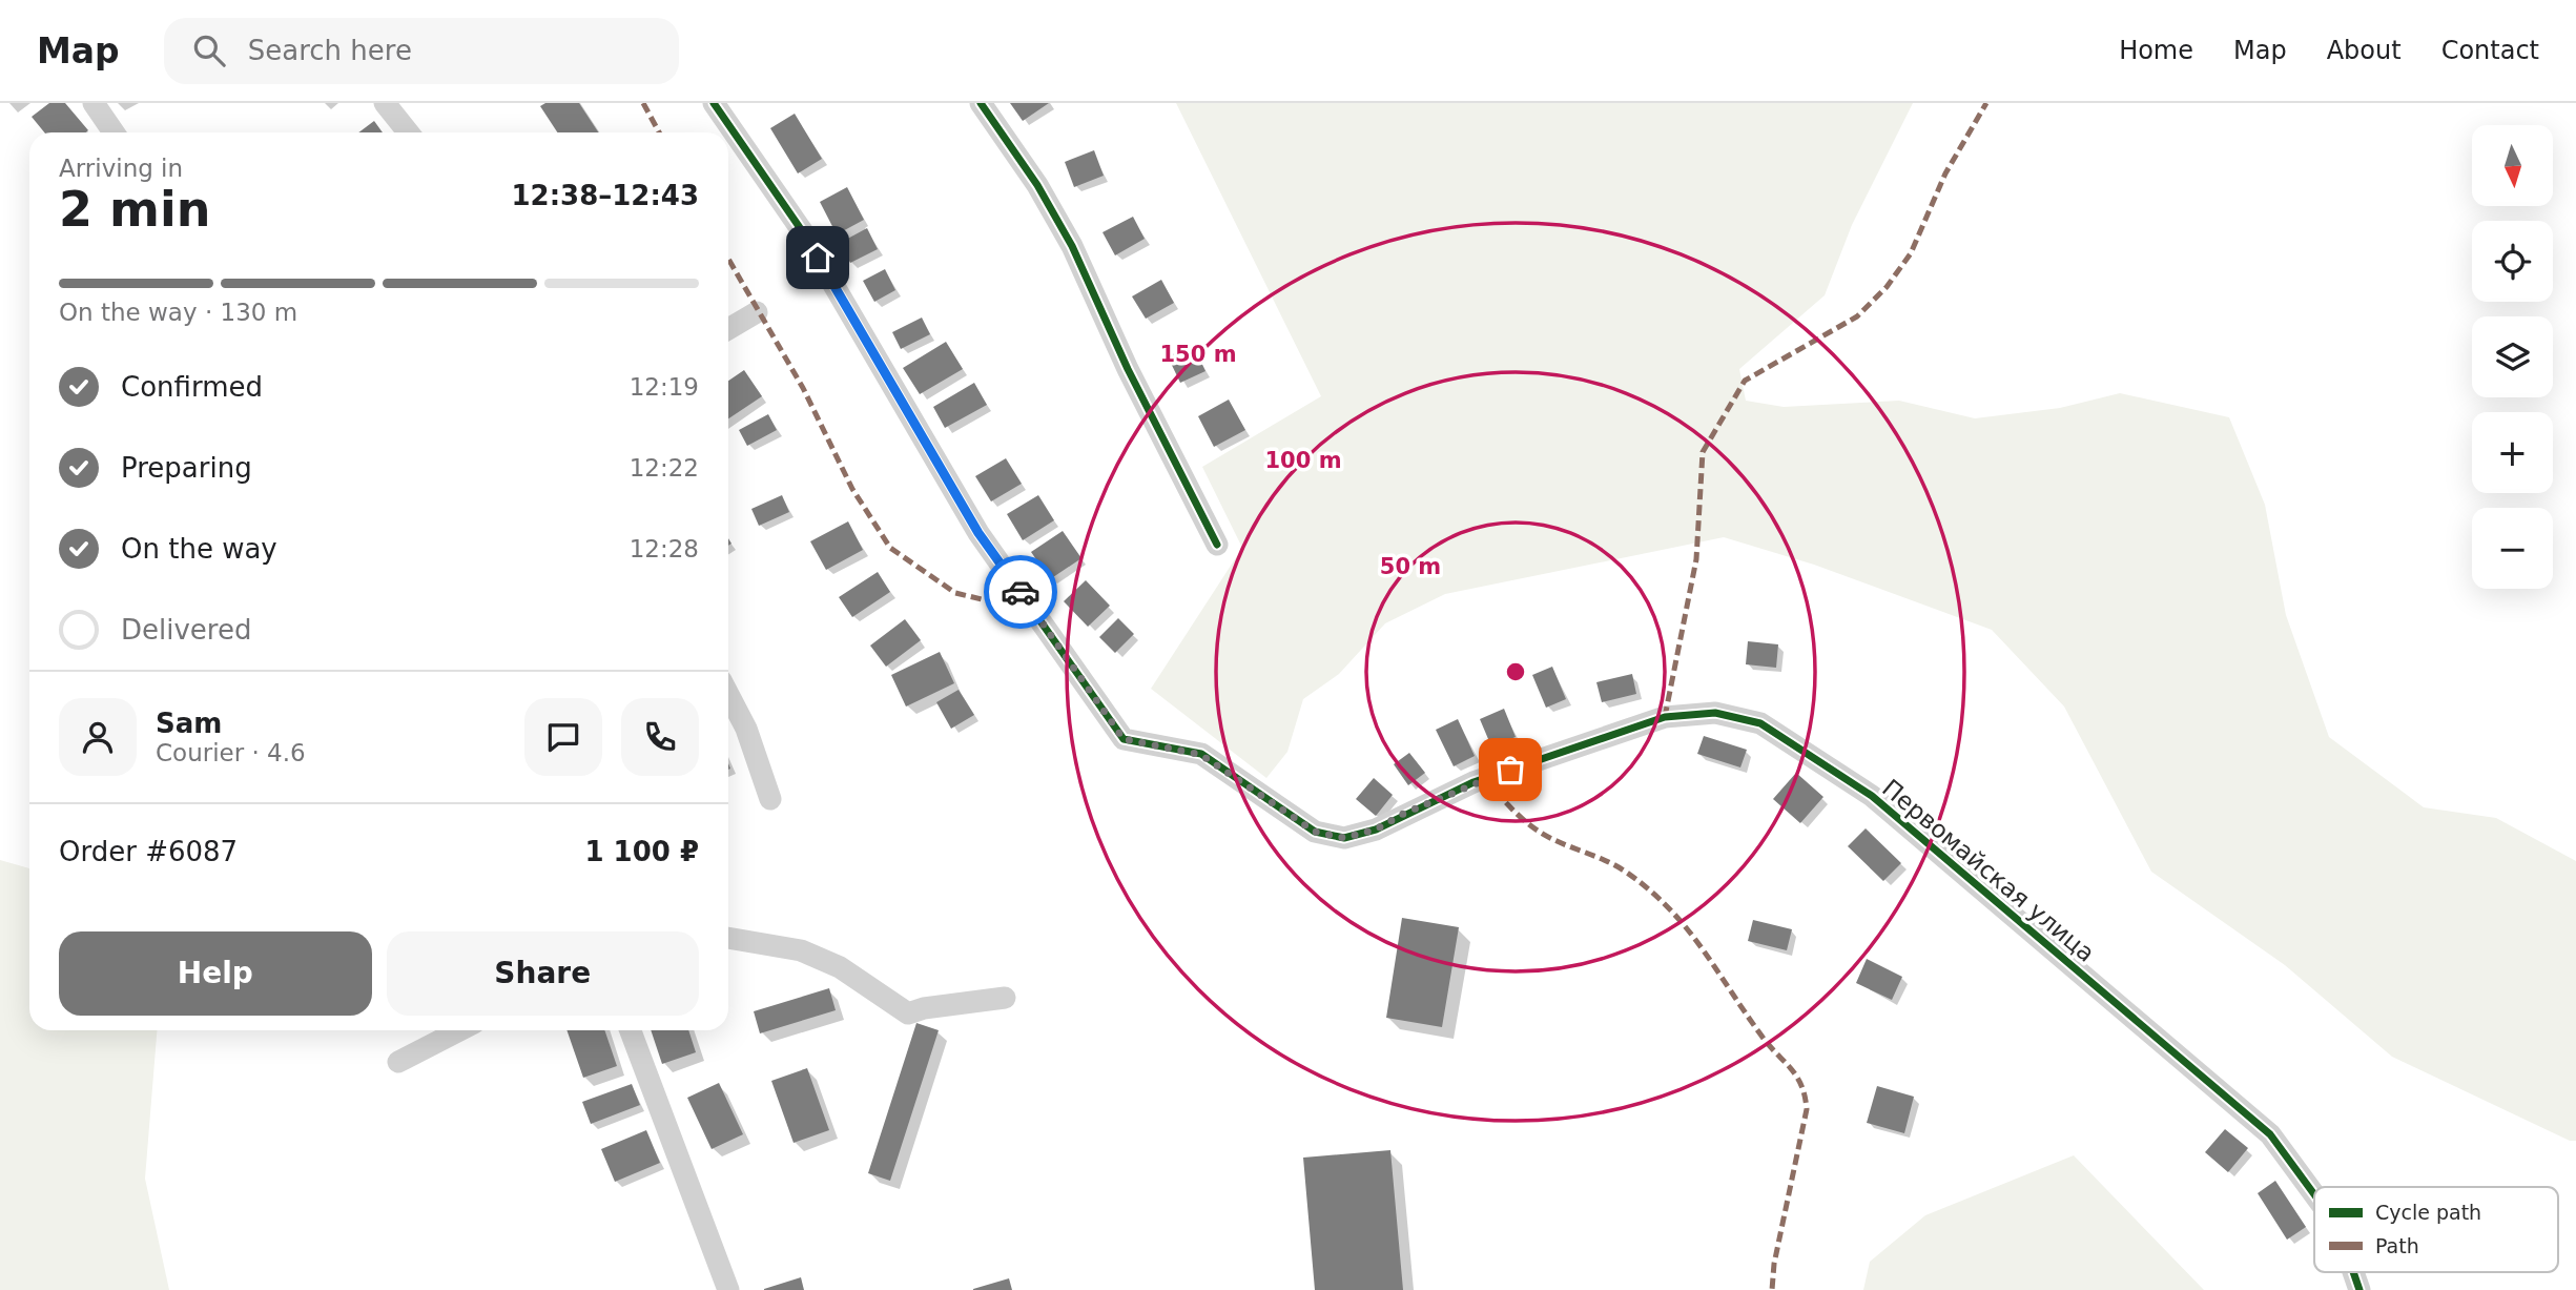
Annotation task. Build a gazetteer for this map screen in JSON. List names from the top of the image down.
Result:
{
  "streets": {
    "street": ["Первомайская улица"]
  },
  "legend": ["Cycle path", "Path"],
  "north": "bottom",
  "page": {
    "header": "Map",
    "search": "Search here",
    "nav": [
      "Home",
      "Map",
      "About",
      "Contact"
    ],
    "map_buttons": ["+", "−"],
    "heading": ["2 min", "Arriving in", "12:38–12:43"],
    "panel": [
      "Sam",
      "Courier · 4.6",
      "Order #6087",
      "1 100 ₽"
    ],
    "bar": "On the way · 130 m",
    "list": [
      ["Confirmed", "12:19"],
      ["Preparing", "12:22"],
      ["On the way", "12:28"],
      "Delivered"
    ],
    "buttons": ["Help", "Share"]
  },
  "rings": ["150 m", "100 m", "50 m"]
}
